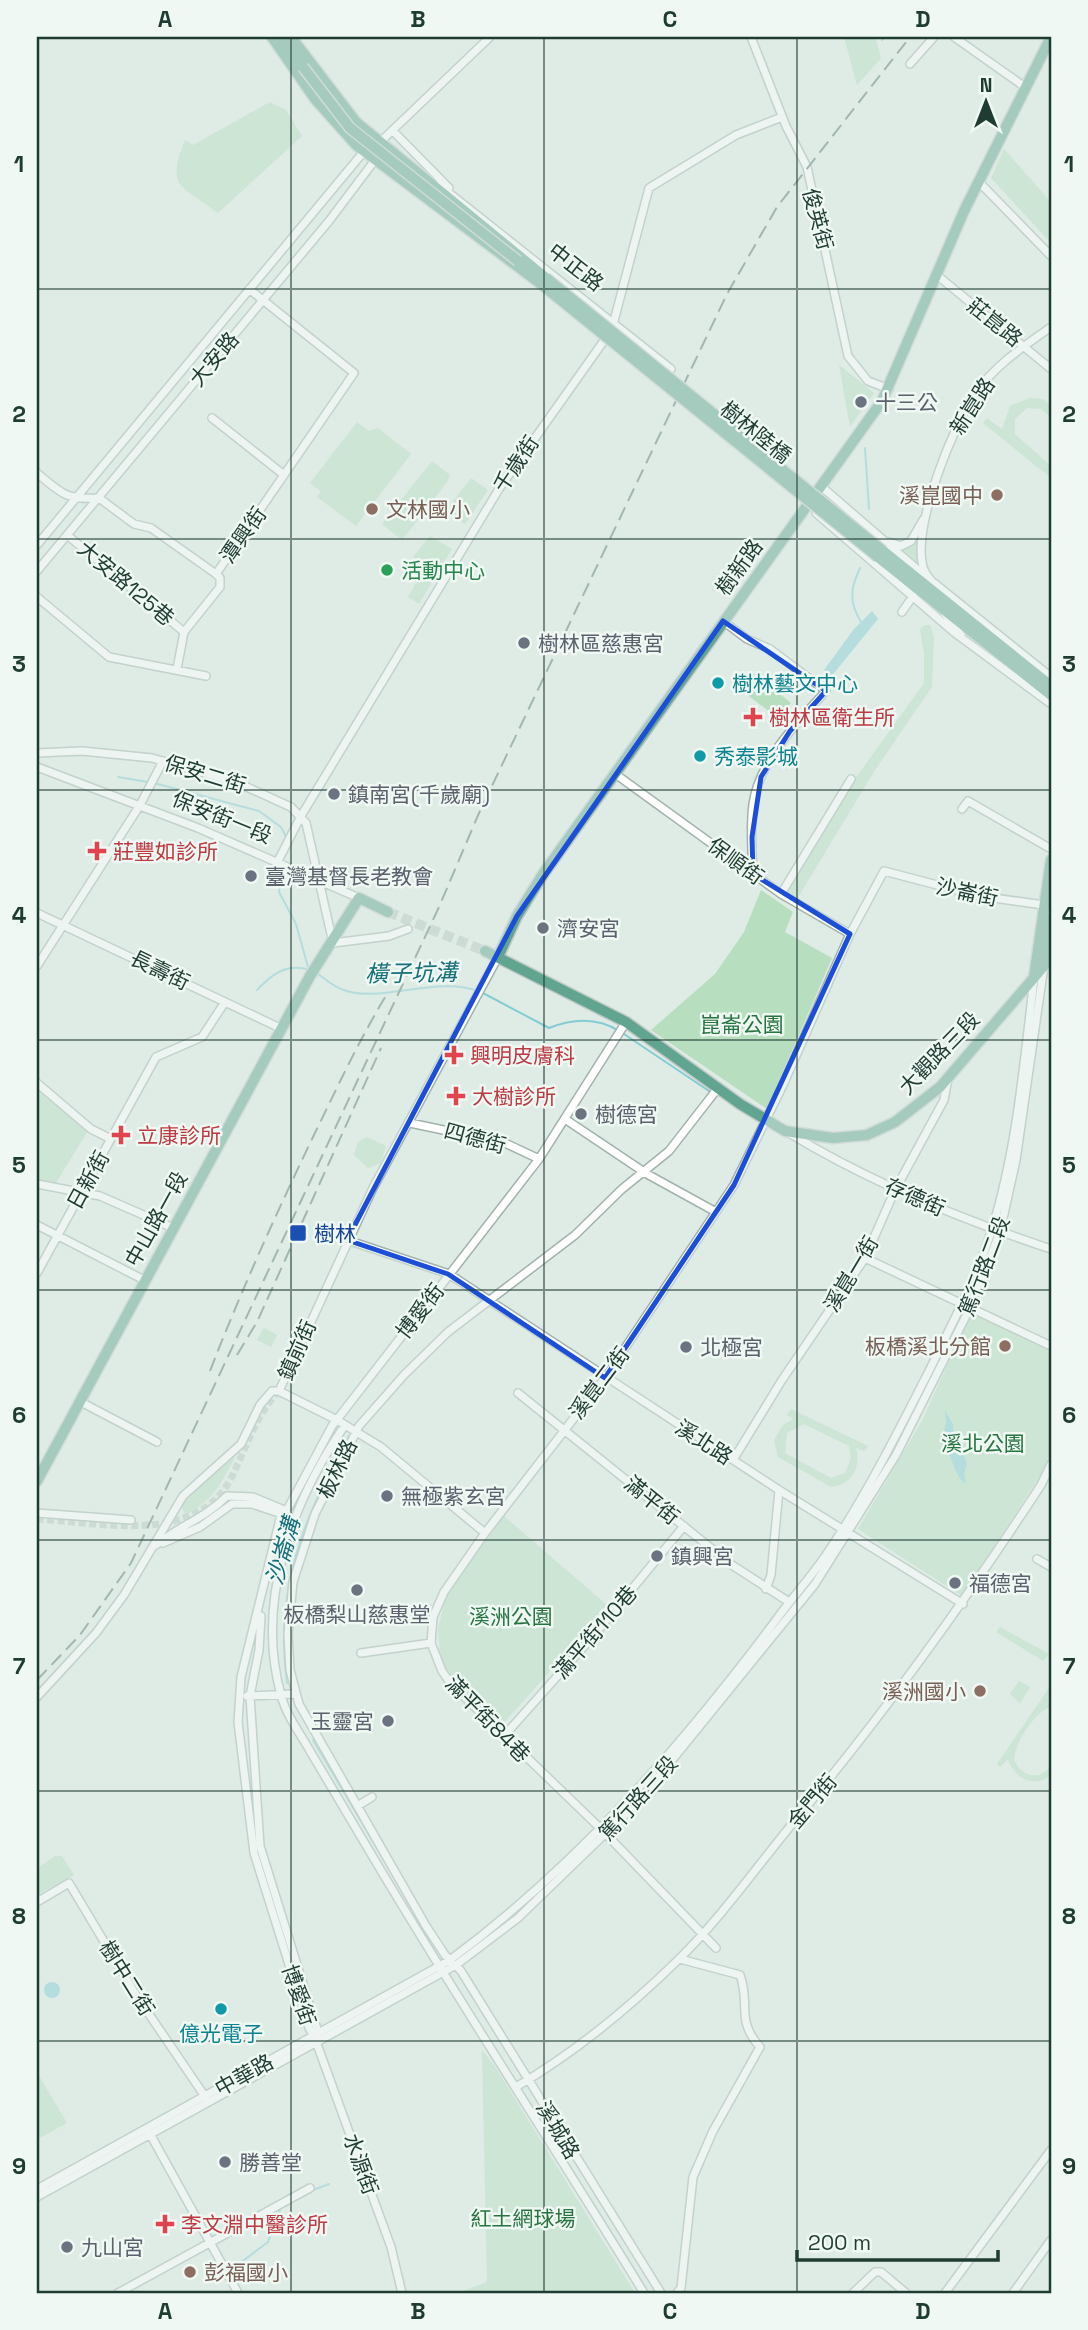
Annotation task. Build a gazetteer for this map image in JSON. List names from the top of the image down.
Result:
{
  "streets": {
    "main road": [
      "樹林陸橋",
      "樹新路",
      "保安街一段",
      "大觀路三段",
      "中山路一段"
    ],
    "street": [
      "俊英街",
      "中正路",
      "莊崑路",
      "大安路",
      "新崑路",
      "千歲街",
      "潭興街",
      "大安路125巷",
      "保安二街",
      "保順街",
      "沙崙街",
      "長壽街",
      "四德街",
      "日新街",
      "存德街",
      "篤行路二段",
      "溪崑一街",
      "博愛街",
      "鎮前街",
      "溪崑二街",
      "溪北路",
      "板林路",
      "滿平街",
      "滿平街110巷",
      "滿平街84巷",
      "篤行路三段",
      "金門街",
      "樹中二街",
      "中華路",
      "溪城路",
      "水源街"
    ]
  },
  "crossings": [
    ["俊英街", "千歲街"],
    ["俊英街", "樹新路"],
    ["中正路", "千歲街"],
    ["莊崑路", "新崑路"],
    ["莊崑路", "樹新路"],
    ["大安路", "樹林陸橋"],
    ["大安路", "潭興街"],
    ["大安路", "大安路125巷"],
    ["新崑路", "樹林陸橋"],
    ["千歲街", "保安二街"],
    ["千歲街", "保安街一段"],
    ["潭興街", "大安路125巷"],
    ["樹新路", "保順街"],
    ["樹新路", "鎮前街"],
    ["保安街一段", "中山路一段"],
    ["沙崙街", "溪崑二街"],
    ["長壽街", "日新街"],
    ["長壽街", "中山路一段"],
    ["大觀路三段", "存德街"],
    ["大觀路三段", "篤行路二段"],
    ["大觀路三段", "溪崑一街"],
    ["大觀路三段", "溪崑二街"],
    ["大觀路三段", "板林路"],
    ["四德街", "博愛街"],
    ["四德街", "鎮前街"],
    ["存德街", "篤行路二段"],
    ["存德街", "溪崑一街"],
    ["篤行路二段", "溪北路"],
    ["篤行路二段", "滿平街"],
    ["篤行路二段", "篤行路三段"],
    ["溪崑一街", "溪北路"],
    ["博愛街", "溪北路"],
    ["博愛街", "中華路"],
    ["博愛街", "水源街"],
    ["鎮前街", "溪北路"],
    ["溪崑二街", "溪北路"],
    ["溪崑二街", "滿平街"],
    ["溪崑二街", "滿平街84巷"],
    ["溪北路", "板林路"],
    ["溪北路", "金門街"],
    ["板林路", "篤行路三段"],
    ["板林路", "中華路"],
    ["板林路", "溪城路"],
    ["滿平街", "滿平街110巷"],
    ["滿平街", "篤行路三段"],
    ["滿平街110巷", "滿平街84巷"],
    ["滿平街84巷", "篤行路三段"],
    ["滿平街84巷", "金門街"],
    ["篤行路三段", "中華路"],
    ["篤行路三段", "溪城路"],
    ["金門街", "溪城路"],
    ["樹中二街", "中華路"],
    ["中華路", "溪城路"],
    ["中華路", "水源街"]
  ],
  "water": ["橫子坑溝", "沙崙溝"],
  "parks": [
    "崑崙公園",
    "溪北公園",
    "溪洲公園",
    "紅土網球場"
  ],
  "places": {
    "other": [
      "十三公",
      "溪崑國中",
      "文林國小",
      "活動中心",
      "樹林區慈惠宮",
      "樹林藝文中心",
      "秀泰影城",
      "鎮南宮(千歲廟)",
      "臺灣基督長老教會",
      "濟安宮",
      "樹德宮",
      "板橋溪北分館",
      "北極宮",
      "無極紫玄宮",
      "鎮興宮",
      "福德宮",
      "板橋梨山慈惠堂",
      "溪洲國小",
      "玉靈宮",
      "億光電子",
      "勝善堂",
      "九山宮",
      "彭福國小"
    ],
    "health": [
      "樹林區衛生所",
      "莊豐如診所",
      "興明皮膚科",
      "大樹診所",
      "立康診所",
      "李文淵中醫診所"
    ],
    "transit": ["樹林"]
  },
  "scale_bar": "200 m",
  "north": "top",
  "grid": {
    "columns": [
      "A",
      "B",
      "C",
      "D"
    ],
    "rows": [
      "1",
      "2",
      "3",
      "4",
      "5",
      "6",
      "7",
      "8",
      "9"
    ]
  }
}
